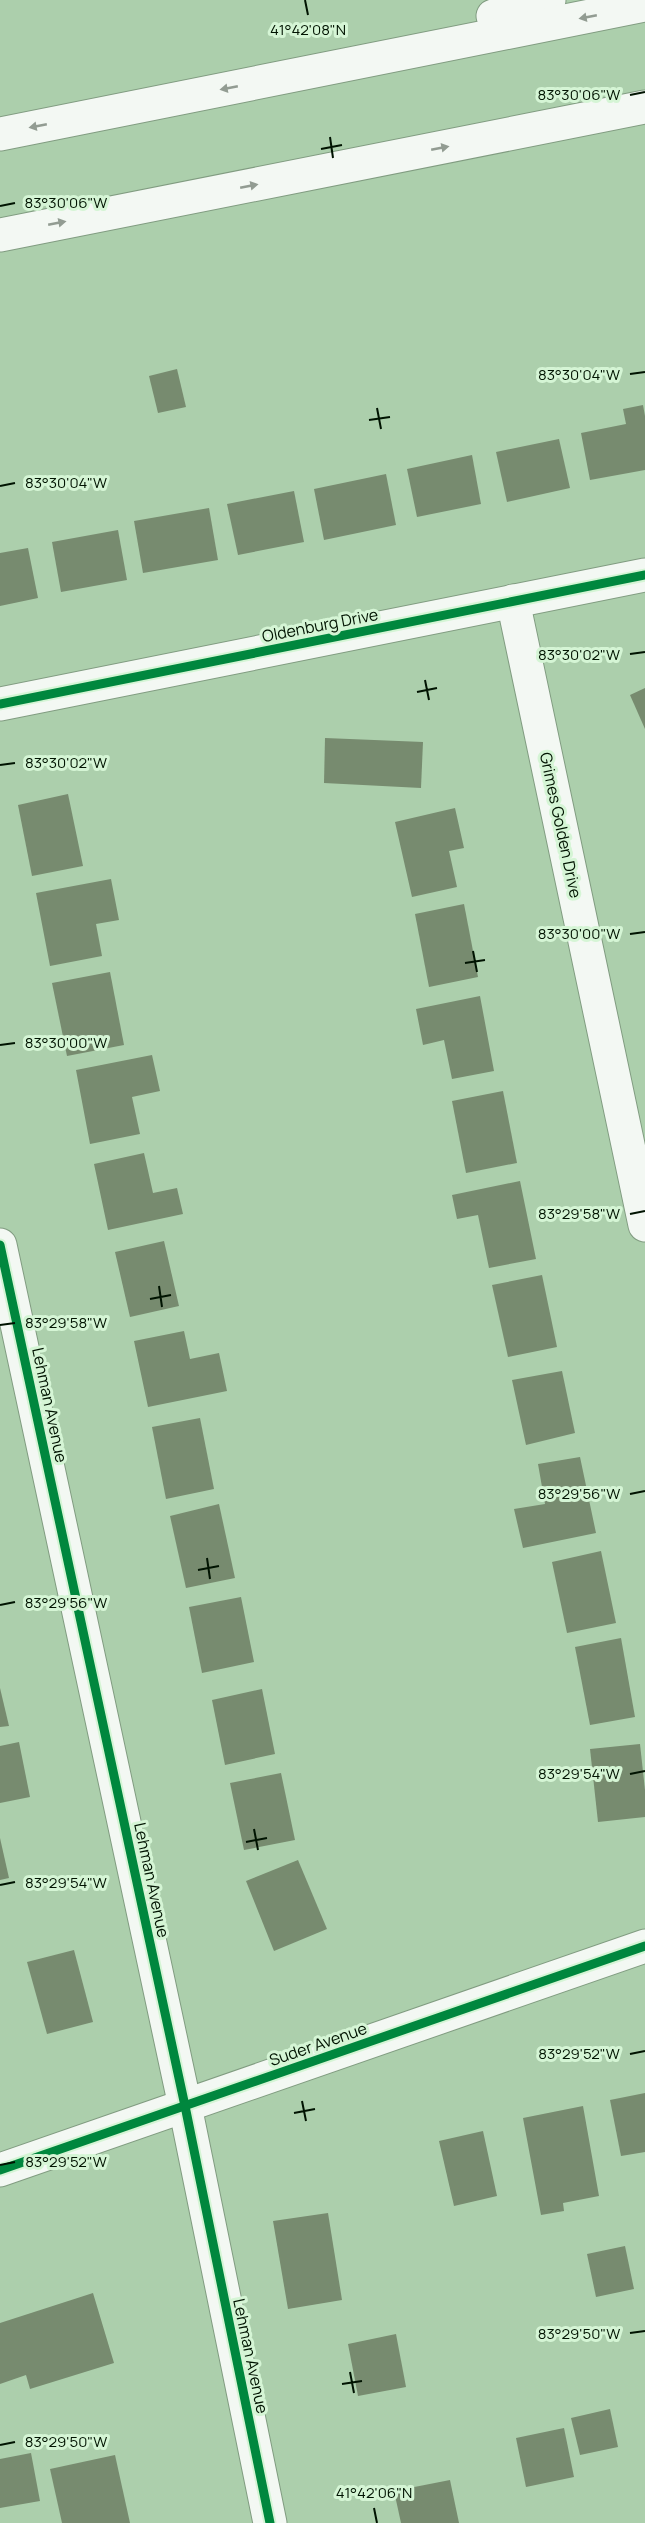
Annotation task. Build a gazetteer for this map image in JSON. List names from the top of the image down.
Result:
{
  "streets": {
    "main road": [
      "Oldenburg Drive",
      "Grimes Golden Drive",
      "Lehman Avenue",
      "Suder Avenue"
    ]
  },
  "crossings": [
    ["Oldenburg Drive", "Grimes Golden Drive"],
    ["Lehman Avenue", "Suder Avenue"]
  ],
  "coordinates": [
    "41°42'08\"N",
    "83°30'06\"W",
    "83°30'04\"W",
    "83°30'02\"W",
    "83°30'00\"W",
    "83°29'58\"W",
    "83°29'56\"W",
    "83°29'54\"W",
    "83°29'52\"W",
    "83°29'50\"W",
    "41°42'06\"N"
  ]
}
